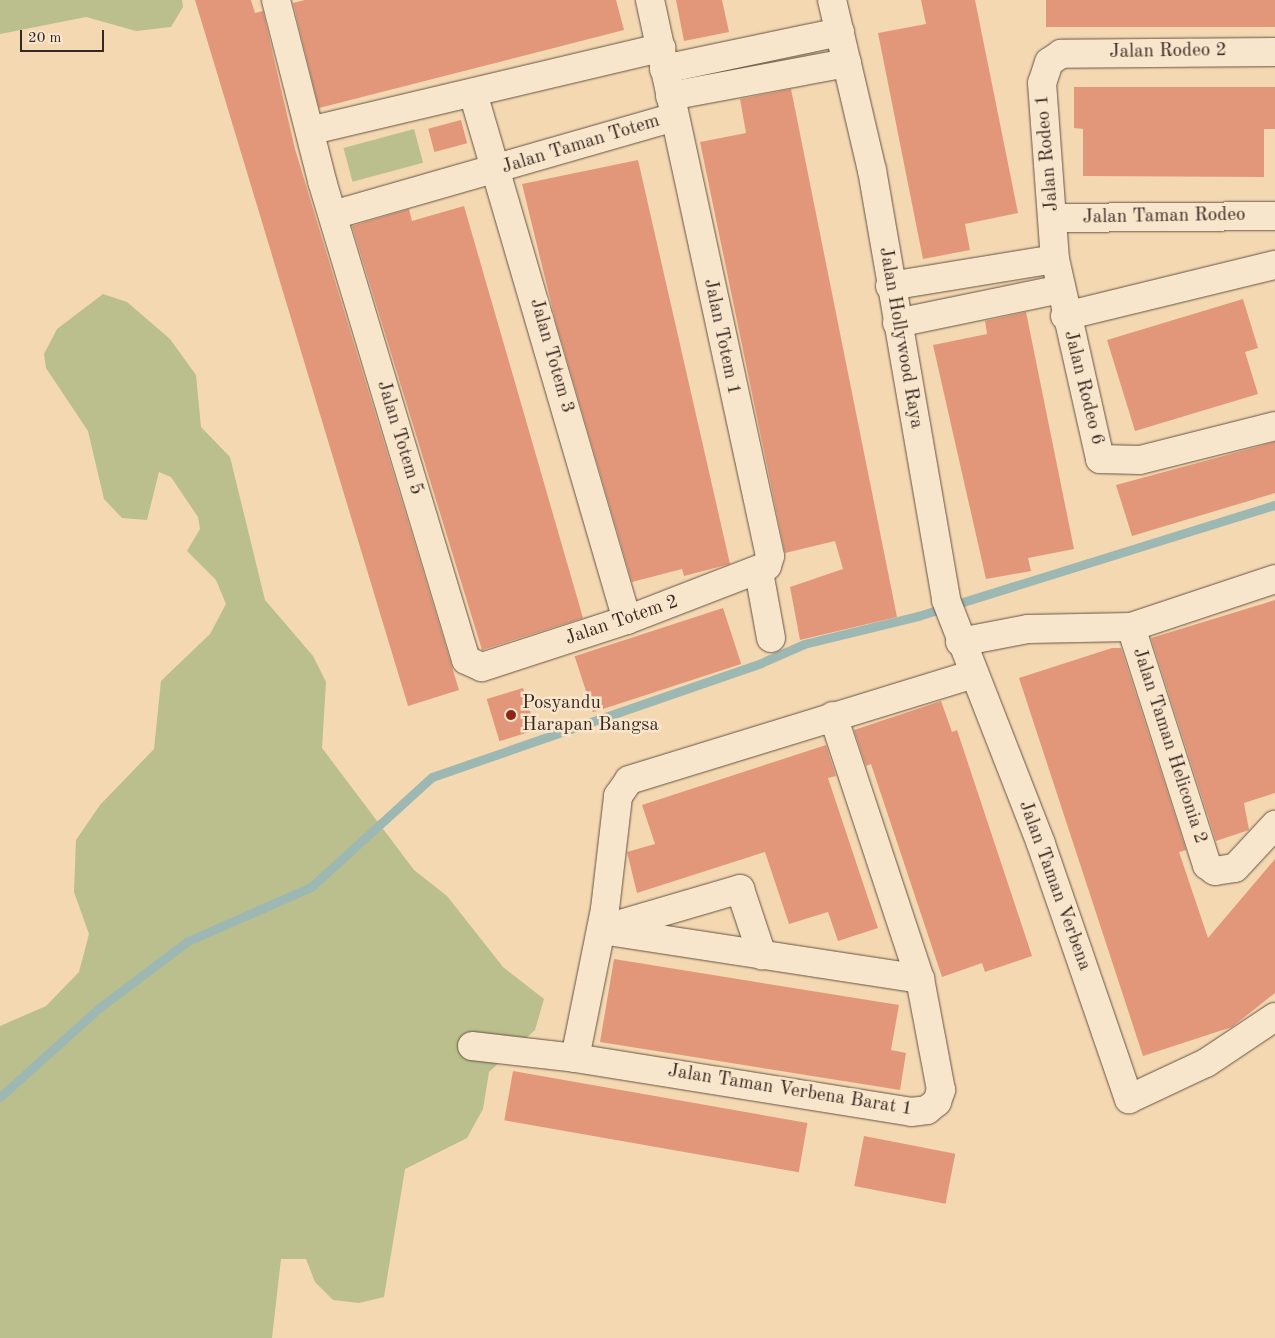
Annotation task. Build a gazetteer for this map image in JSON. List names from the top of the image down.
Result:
{
  "streets": {
    "street": [
      "Jalan Rodeo 2",
      "Jalan Taman Totem",
      "Jalan Rodeo 1",
      "Jalan Taman Rodeo",
      "Jalan Totem 1",
      "Jalan Hollywood Raya",
      "Jalan Totem 3",
      "Jalan Rodeo 6",
      "Jalan Totem 5",
      "Jalan Totem 2",
      "Jalan Taman Heliconia 2",
      "Jalan Taman Verbena",
      "Jalan Taman Verbena Barat 1"
    ]
  },
  "crossings": [
    ["Jalan Rodeo 2", "Jalan Rodeo 1"],
    ["Jalan Taman Totem", "Jalan Totem 1"],
    ["Jalan Taman Totem", "Jalan Totem 3"],
    ["Jalan Taman Totem", "Jalan Totem 5"],
    ["Jalan Rodeo 1", "Jalan Taman Rodeo"],
    ["Jalan Rodeo 1", "Jalan Rodeo 6"],
    ["Jalan Totem 1", "Jalan Totem 2"],
    ["Jalan Hollywood Raya", "Jalan Taman Verbena"],
    ["Jalan Totem 3", "Jalan Totem 2"],
    ["Jalan Totem 5", "Jalan Totem 2"]
  ],
  "places": ["Posyandu Harapan Bangsa"],
  "scale_bar": "20 m"
}
